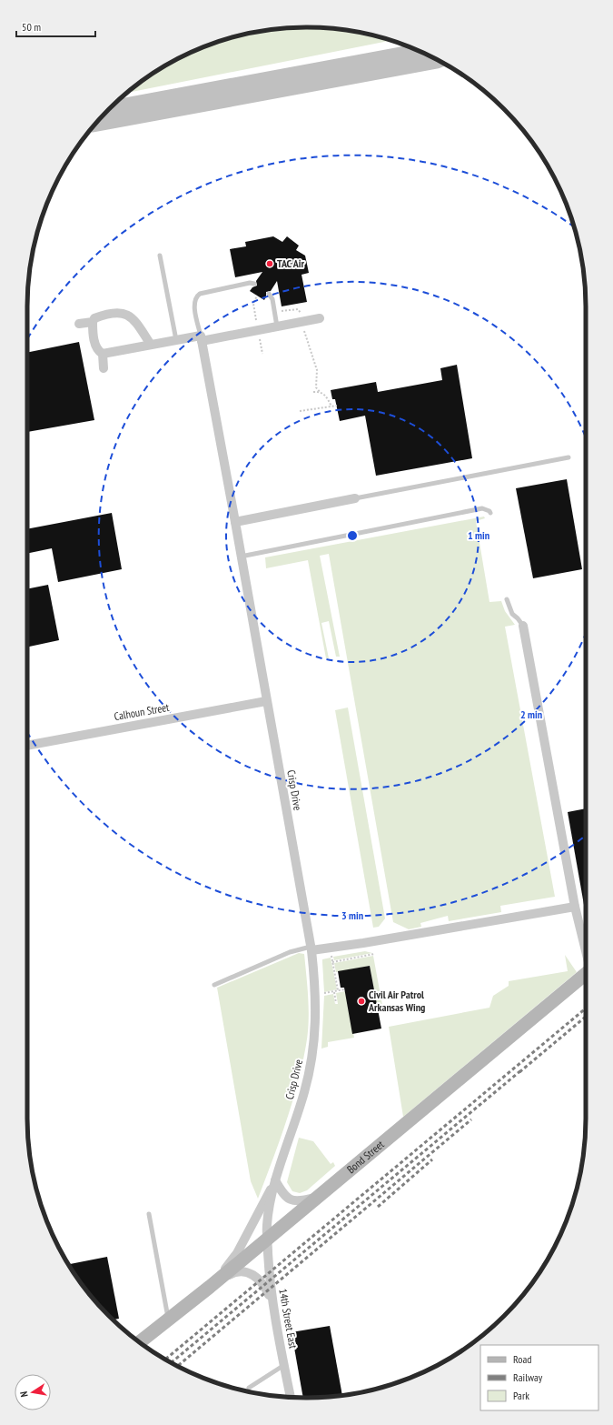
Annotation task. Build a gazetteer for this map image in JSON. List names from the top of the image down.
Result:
{
  "streets": {
    "street": [
      "Calhoun Street",
      "Crisp Drive",
      "Bond Street",
      "14th Street East"
    ]
  },
  "crossings": [
    ["Calhoun Street", "Crisp Drive"],
    ["Crisp Drive", "Bond Street"],
    ["Crisp Drive", "14th Street East"],
    ["Bond Street", "14th Street East"]
  ],
  "places": ["TAC Air", "Civil Air Patrol Arkansas Wing"],
  "legend": ["Road", "Railway", "Park"],
  "scale_bar": "50 m",
  "north": "left",
  "rings": ["1 min", "2 min", "3 min"]
}
